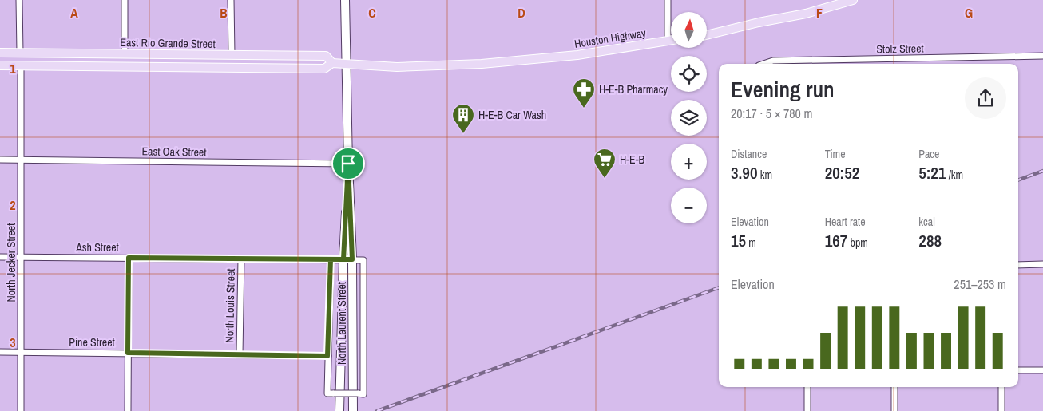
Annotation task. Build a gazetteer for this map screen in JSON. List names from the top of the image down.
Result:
{
  "streets": {
    "main road": ["Houston Highway", "East Rio Grande Street", "North Laurent Street"],
    "street": [
      "Stolz Street",
      "East Oak Street",
      "Ash Street",
      "North Jecker Street",
      "North Louis Street",
      "Pine Street"
    ]
  },
  "crossings": [
    ["Houston Highway", "East Rio Grande Street"],
    ["East Rio Grande Street", "North Jecker Street"],
    ["East Rio Grande Street", "North Laurent Street"],
    ["East Oak Street", "North Jecker Street"],
    ["East Oak Street", "North Laurent Street"],
    ["Ash Street", "North Jecker Street"],
    ["Ash Street", "North Louis Street"],
    ["Ash Street", "North Laurent Street"],
    ["Ash Street", "Pine Street"],
    ["North Jecker Street", "Pine Street"],
    ["North Louis Street", "Pine Street"]
  ],
  "places": {
    "pharmacy": ["H-E-B Pharmacy"],
    "building": ["H-E-B Car Wash"],
    "supermarket": ["H-E-B"]
  },
  "north": "top",
  "page": {
    "map_buttons": ["+", "−"],
    "heading": ["Evening run", "20:17 · 5 × 780 m"],
    "stats": [
      ["Distance", "3.90 km"],
      ["Time", "20:52"],
      ["Pace", "5:21 /km"],
      ["Elevation", "15 m"],
      ["Heart rate", "167 bpm"],
      ["kcal", "288"]
    ],
    "chart": ["Elevation", "251–253 m"]
  },
  "grid": {
    "columns": [
      "A",
      "B",
      "C",
      "D",
      "F",
      "G"
    ],
    "rows": ["1", "2", "3"]
  }
}
